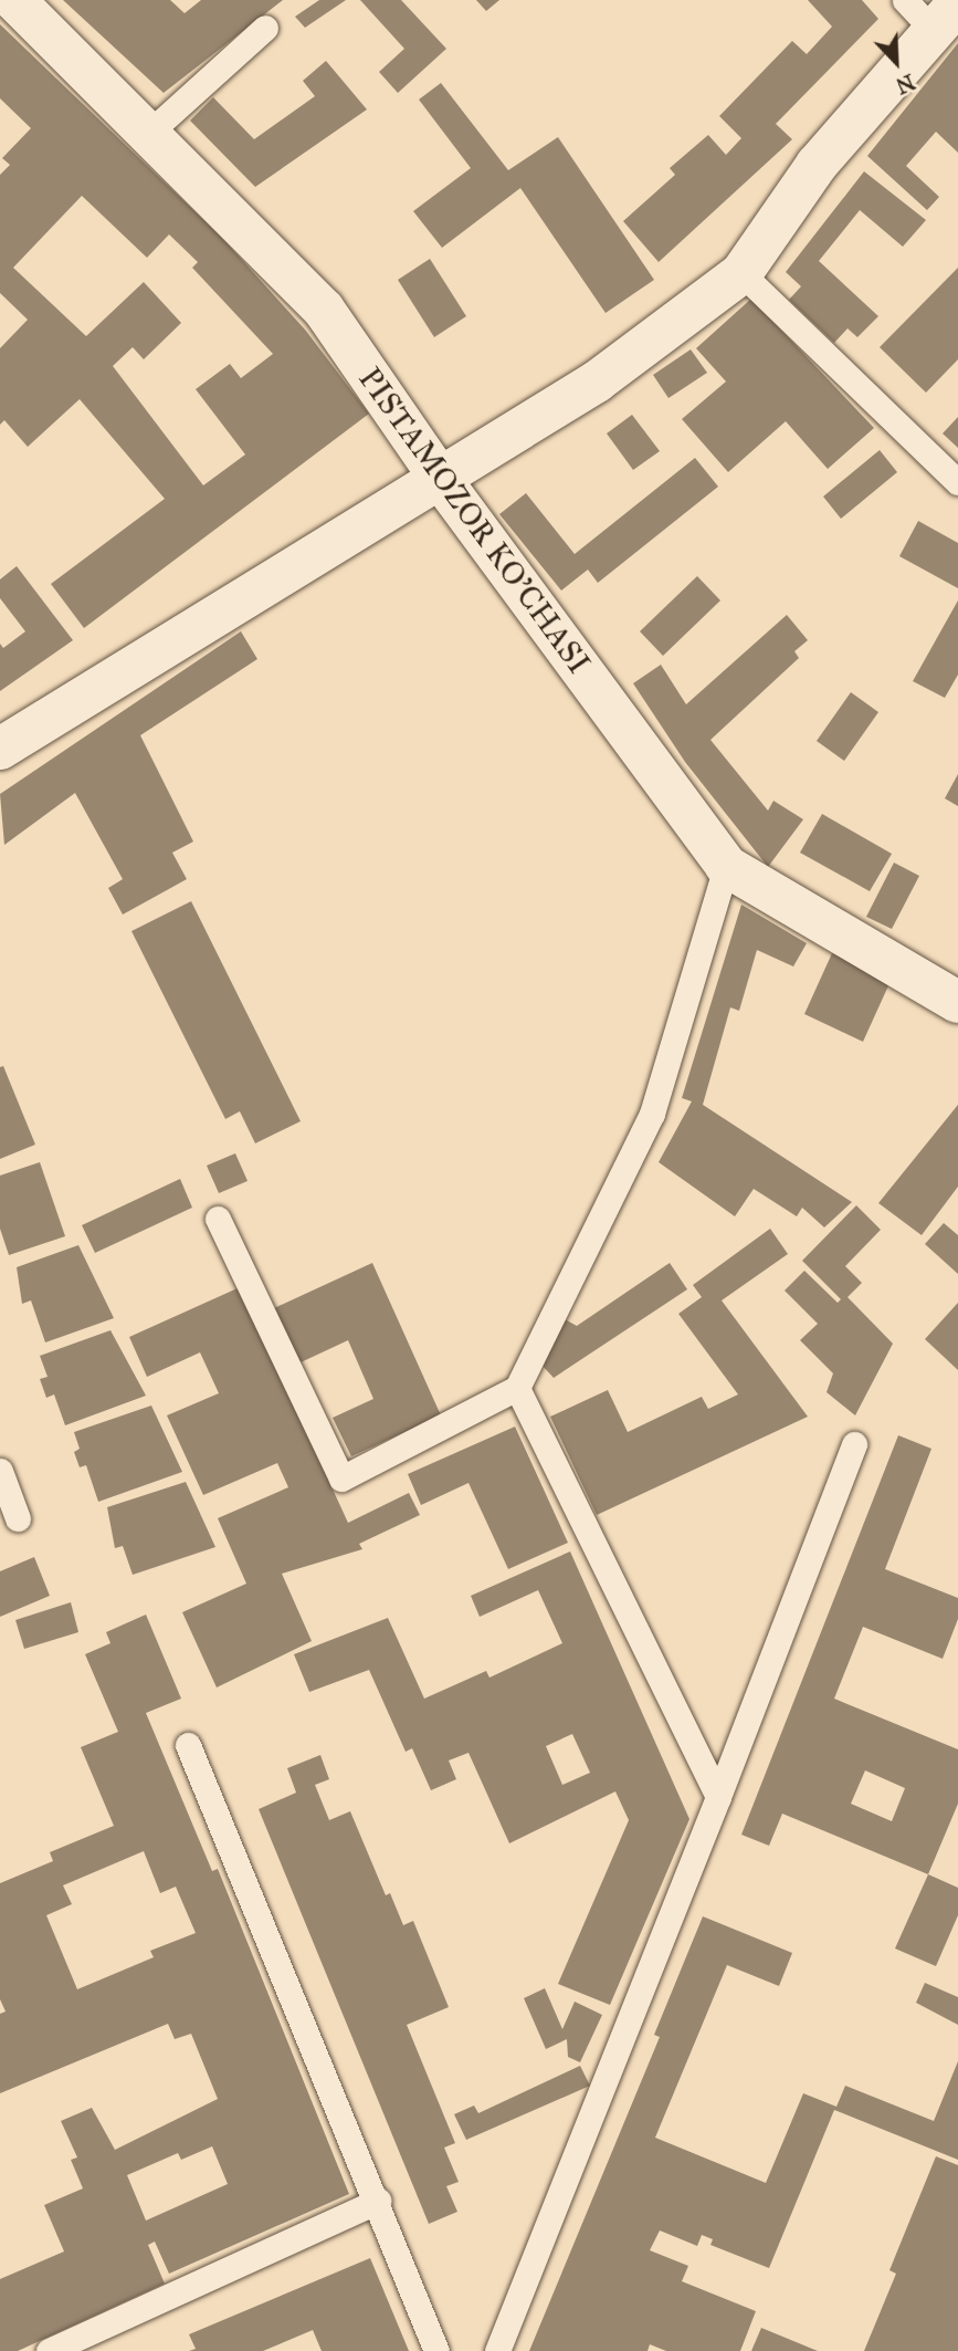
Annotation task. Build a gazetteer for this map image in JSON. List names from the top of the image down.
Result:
{
  "streets": {
    "street": ["PISTAMOZOR KO'CHASI"]
  },
  "north": "bottom right"
}
